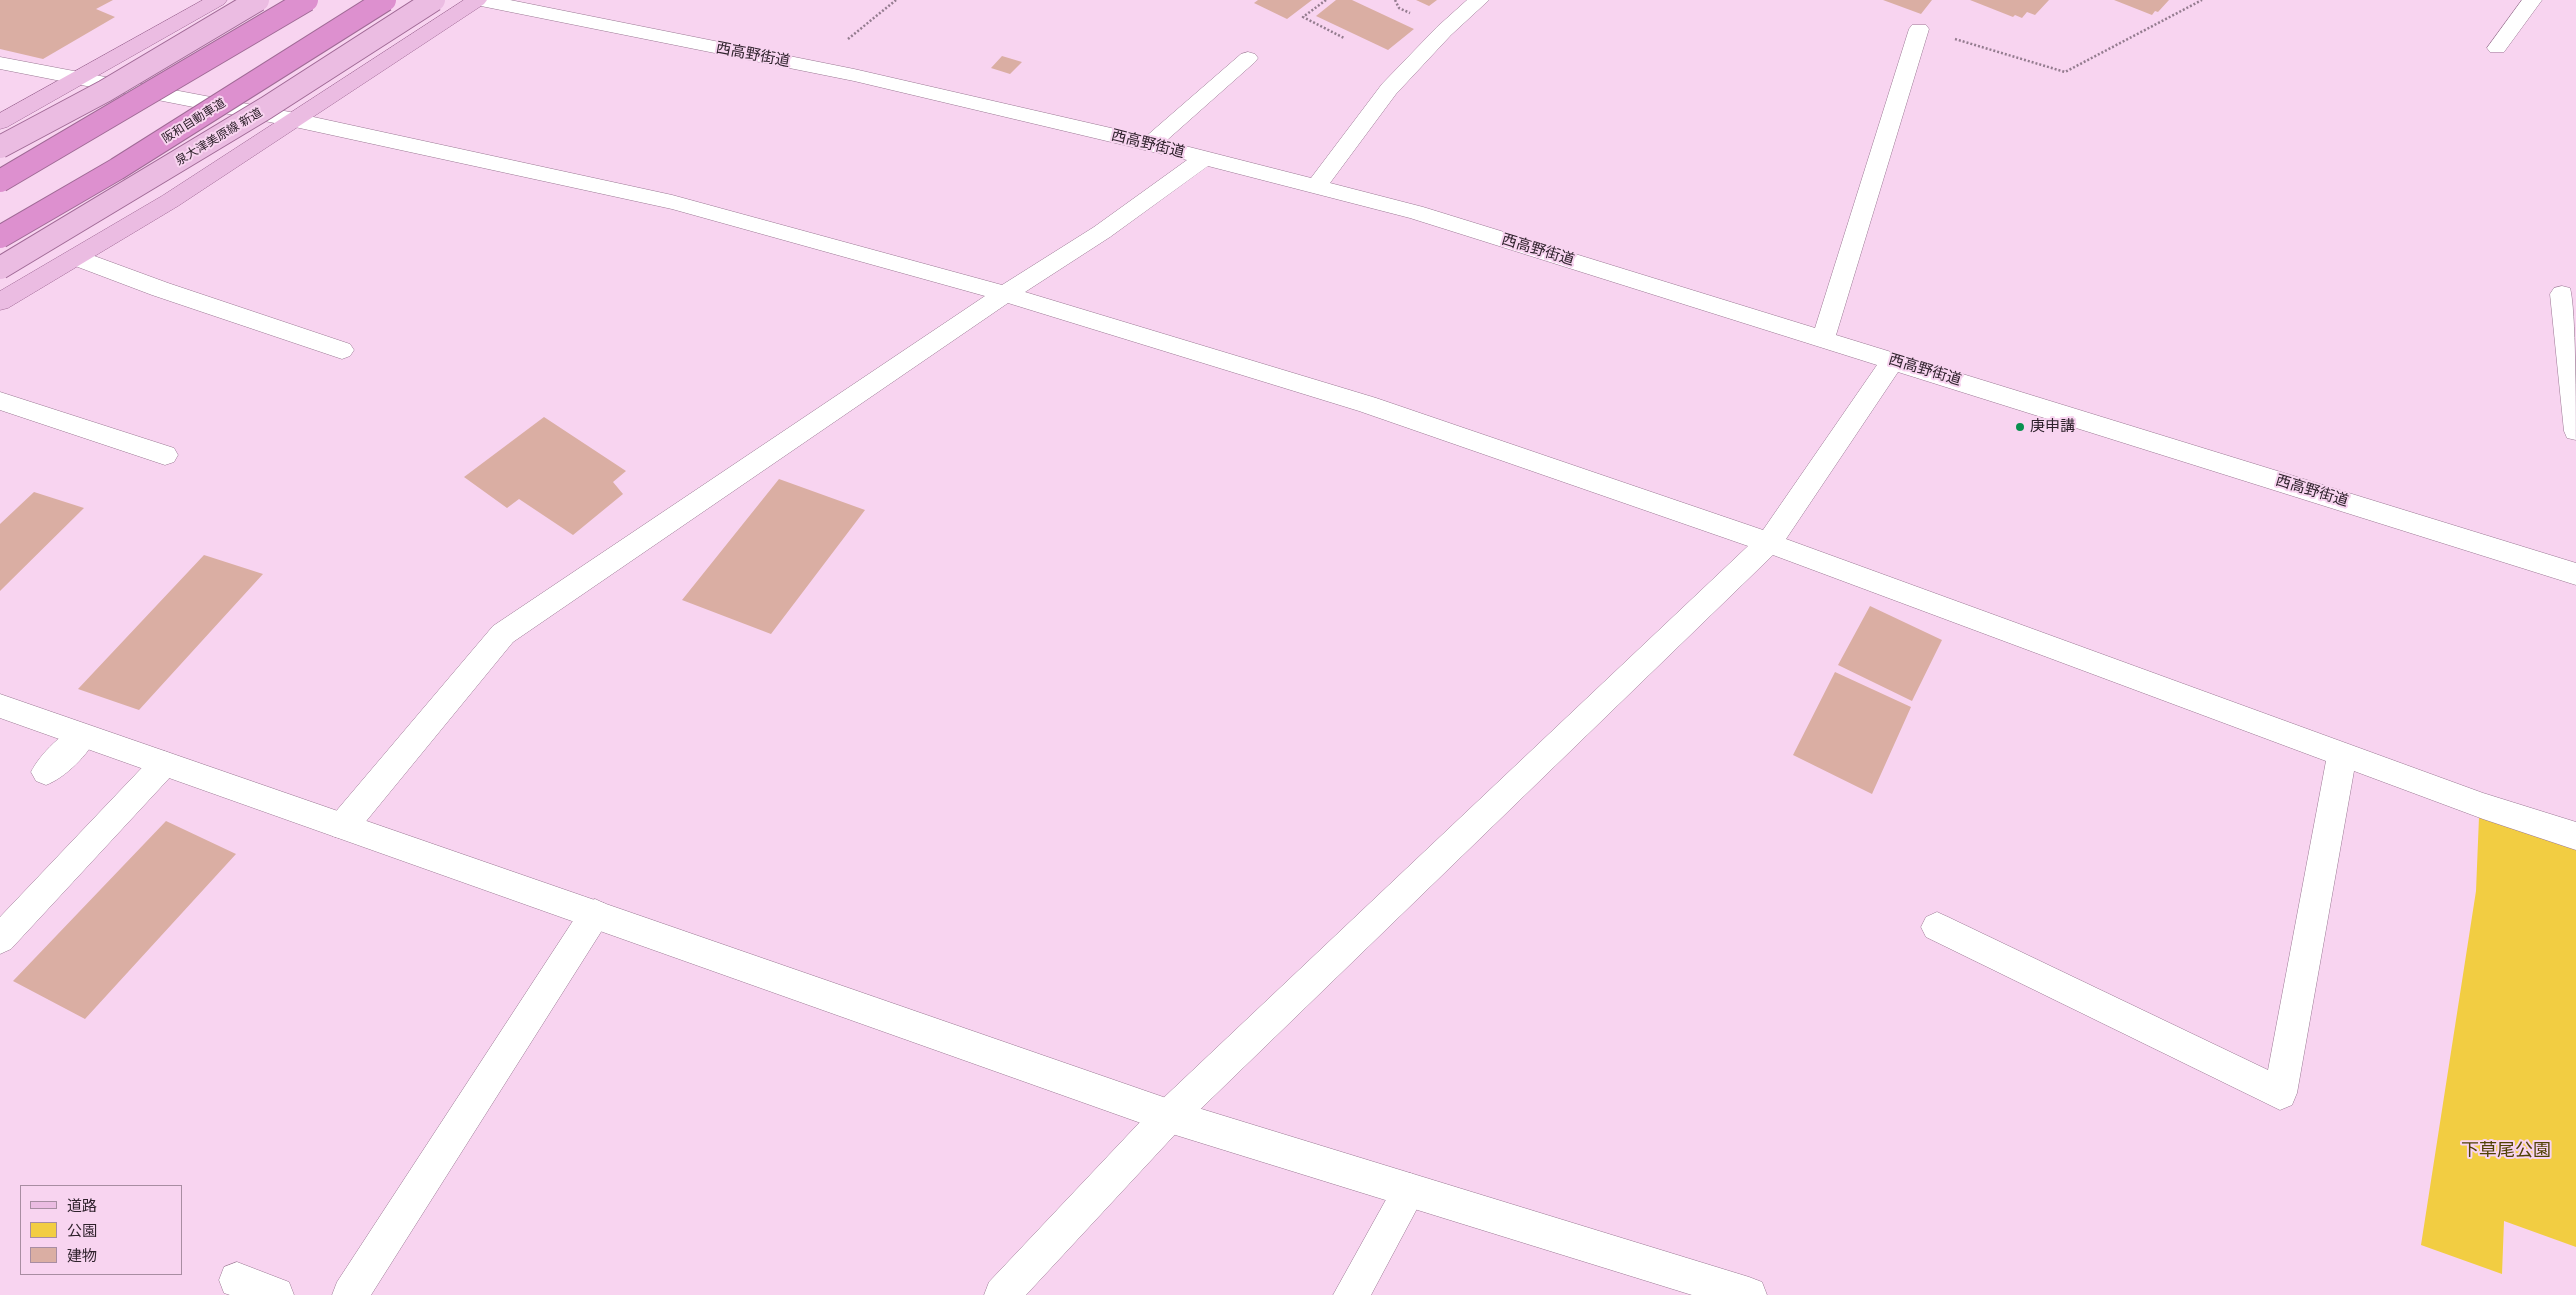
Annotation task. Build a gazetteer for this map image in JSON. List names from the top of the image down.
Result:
{
  "streets": {
    "highway": ["阪和自動車道"],
    "main road": ["泉大津美原線 新道"],
    "street": ["西高野街道"]
  },
  "parks": ["下草尾公園"],
  "places": ["庚申講"],
  "legend": ["道路", "公園", "建物"]
}
